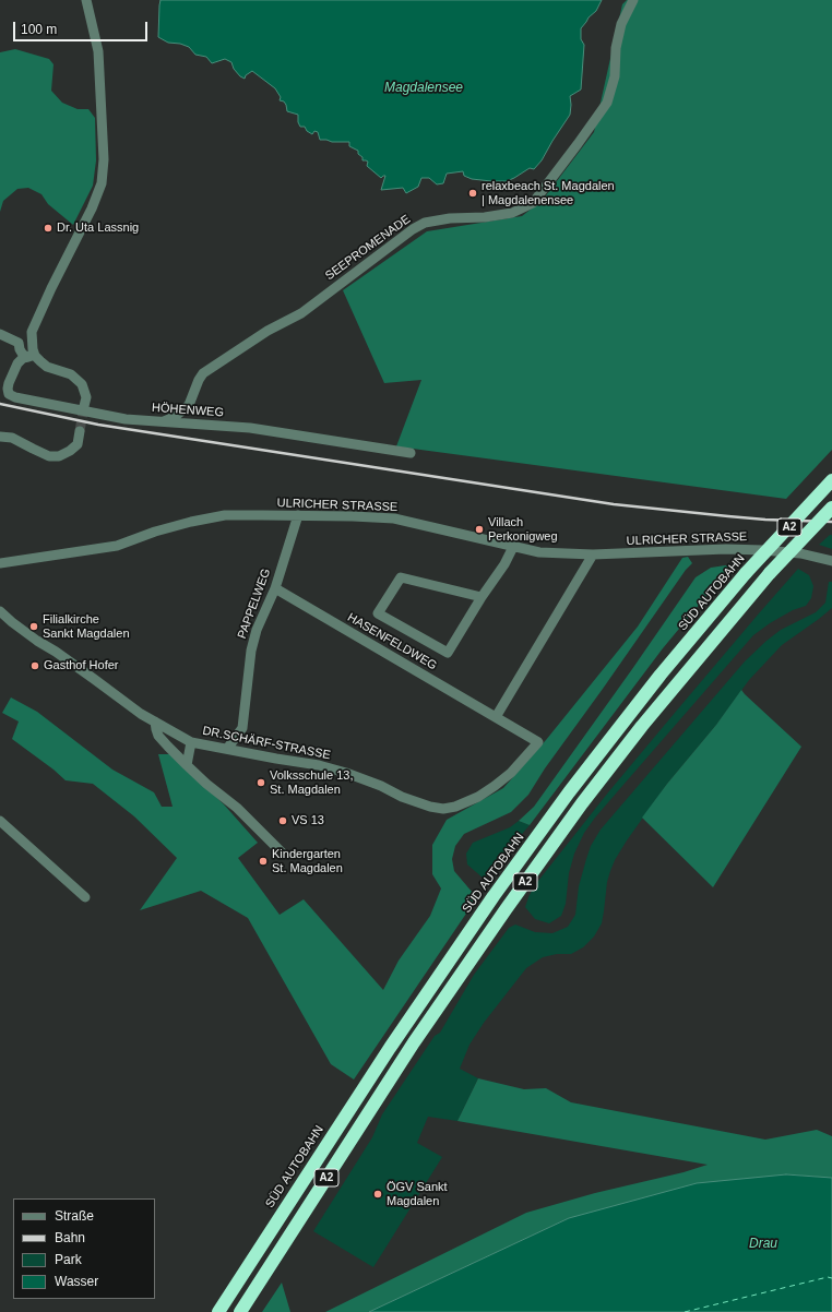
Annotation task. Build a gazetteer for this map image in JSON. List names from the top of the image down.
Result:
{
  "streets": {
    "highway": ["A2", "SÜD AUTOBAHN"],
    "street": [
      "SEEPROMENADE",
      "HÖHENWEG",
      "ULRICHER STRASSE",
      "PAPPELWEG",
      "HASENFELDWEG",
      "DR.SCHÄRF-STRASSE"
    ]
  },
  "crossings": [
    ["SEEPROMENADE", "HÖHENWEG"],
    ["ULRICHER STRASSE", "PAPPELWEG"],
    ["PAPPELWEG", "HASENFELDWEG"],
    ["PAPPELWEG", "DR.SCHÄRF-STRASSE"],
    ["HASENFELDWEG", "DR.SCHÄRF-STRASSE"]
  ],
  "water": ["Magdalensee", "Drau"],
  "places": [
    "relaxbeach St. Magdalen | Magdalenensee",
    "Dr. Uta Lassnig",
    "Villach Perkonigweg",
    "Filialkirche Sankt Magdalen",
    "Gasthof Hofer",
    "Volksschule 13, St. Magdalen",
    "VS 13",
    "Kindergarten St. Magdalen",
    "ÖGV Sankt Magdalen"
  ],
  "legend": [
    "Straße",
    "Bahn",
    "Park",
    "Wasser"
  ],
  "scale_bar": "100 m"
}
